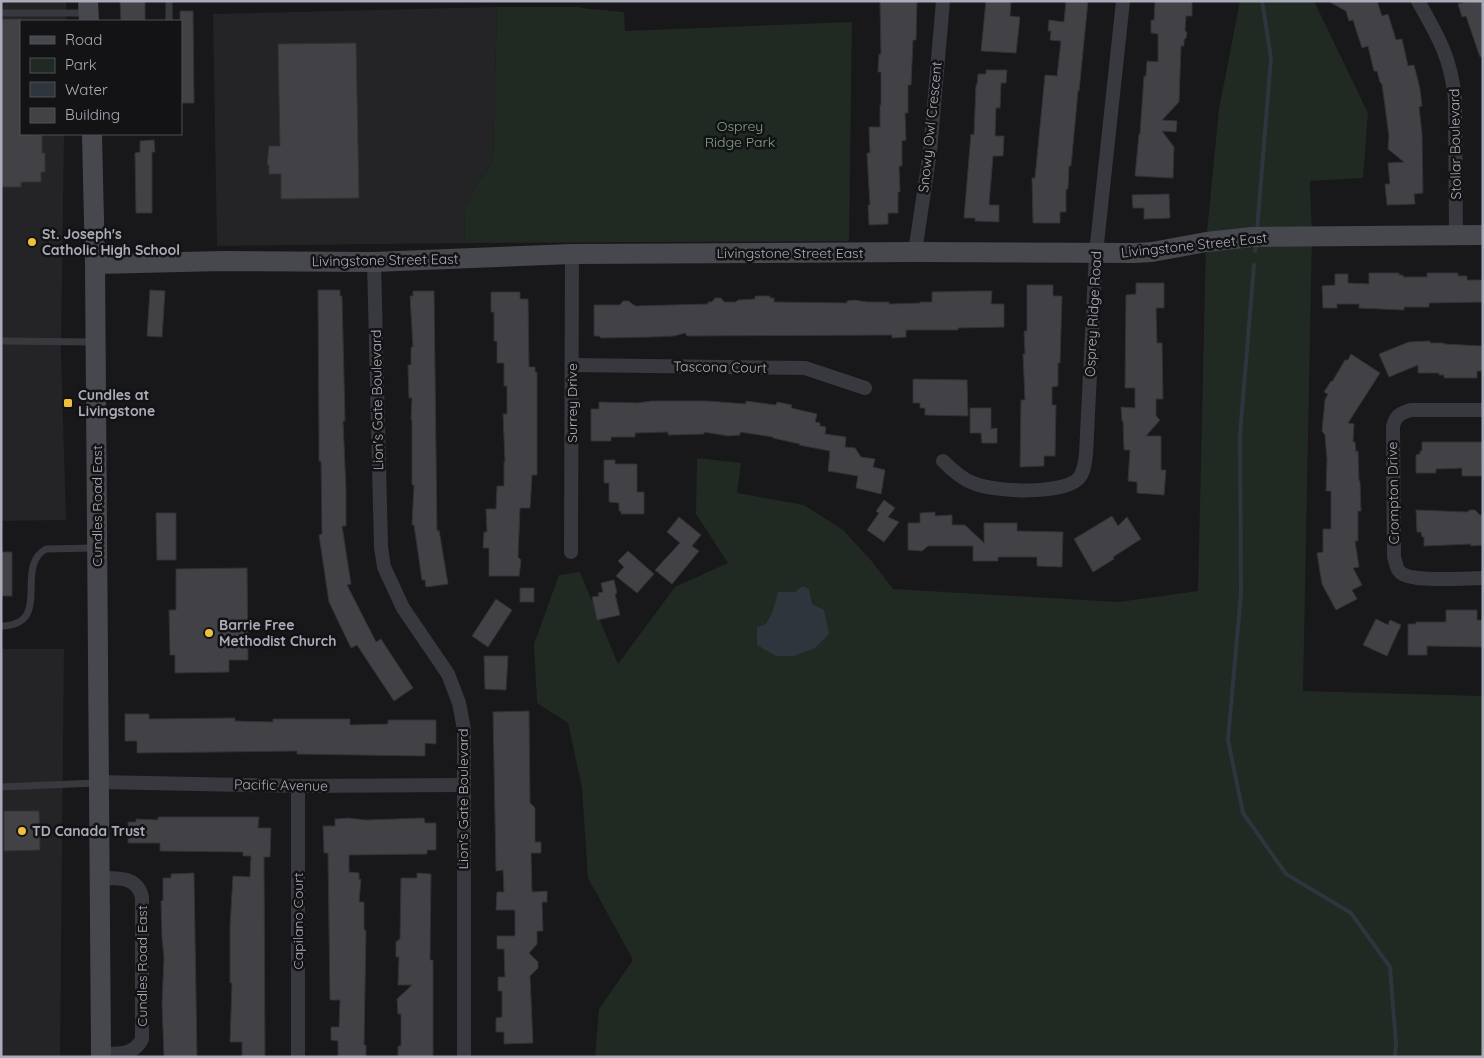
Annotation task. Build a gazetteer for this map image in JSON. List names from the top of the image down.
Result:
{
  "streets": {
    "street": [
      "Snowy Owl Crescent",
      "Stollar Boulevard",
      "Livingstone Street East",
      "Osprey Ridge Road",
      "Tascona Court",
      "Lion's Gate Boulevard",
      "Surrey Drive",
      "Crompton Drive",
      "Cundles Road East",
      "Pacific Avenue",
      "Capilano Court"
    ]
  },
  "crossings": [
    ["Snowy Owl Crescent", "Livingstone Street East"],
    ["Stollar Boulevard", "Livingstone Street East"],
    ["Livingstone Street East", "Osprey Ridge Road"],
    ["Livingstone Street East", "Lion's Gate Boulevard"],
    ["Livingstone Street East", "Surrey Drive"],
    ["Livingstone Street East", "Cundles Road East"],
    ["Tascona Court", "Surrey Drive"],
    ["Lion's Gate Boulevard", "Pacific Avenue"],
    ["Cundles Road East", "Pacific Avenue"],
    ["Pacific Avenue", "Capilano Court"]
  ],
  "parks": ["Osprey Ridge Park"],
  "places": {
    "other": ["St. Joseph's Catholic High School", "Barrie Free Methodist Church", "TD Canada Trust"],
    "transit": ["Cundles at Livingstone"]
  },
  "legend": [
    "Road",
    "Park",
    "Water",
    "Building"
  ]
}
